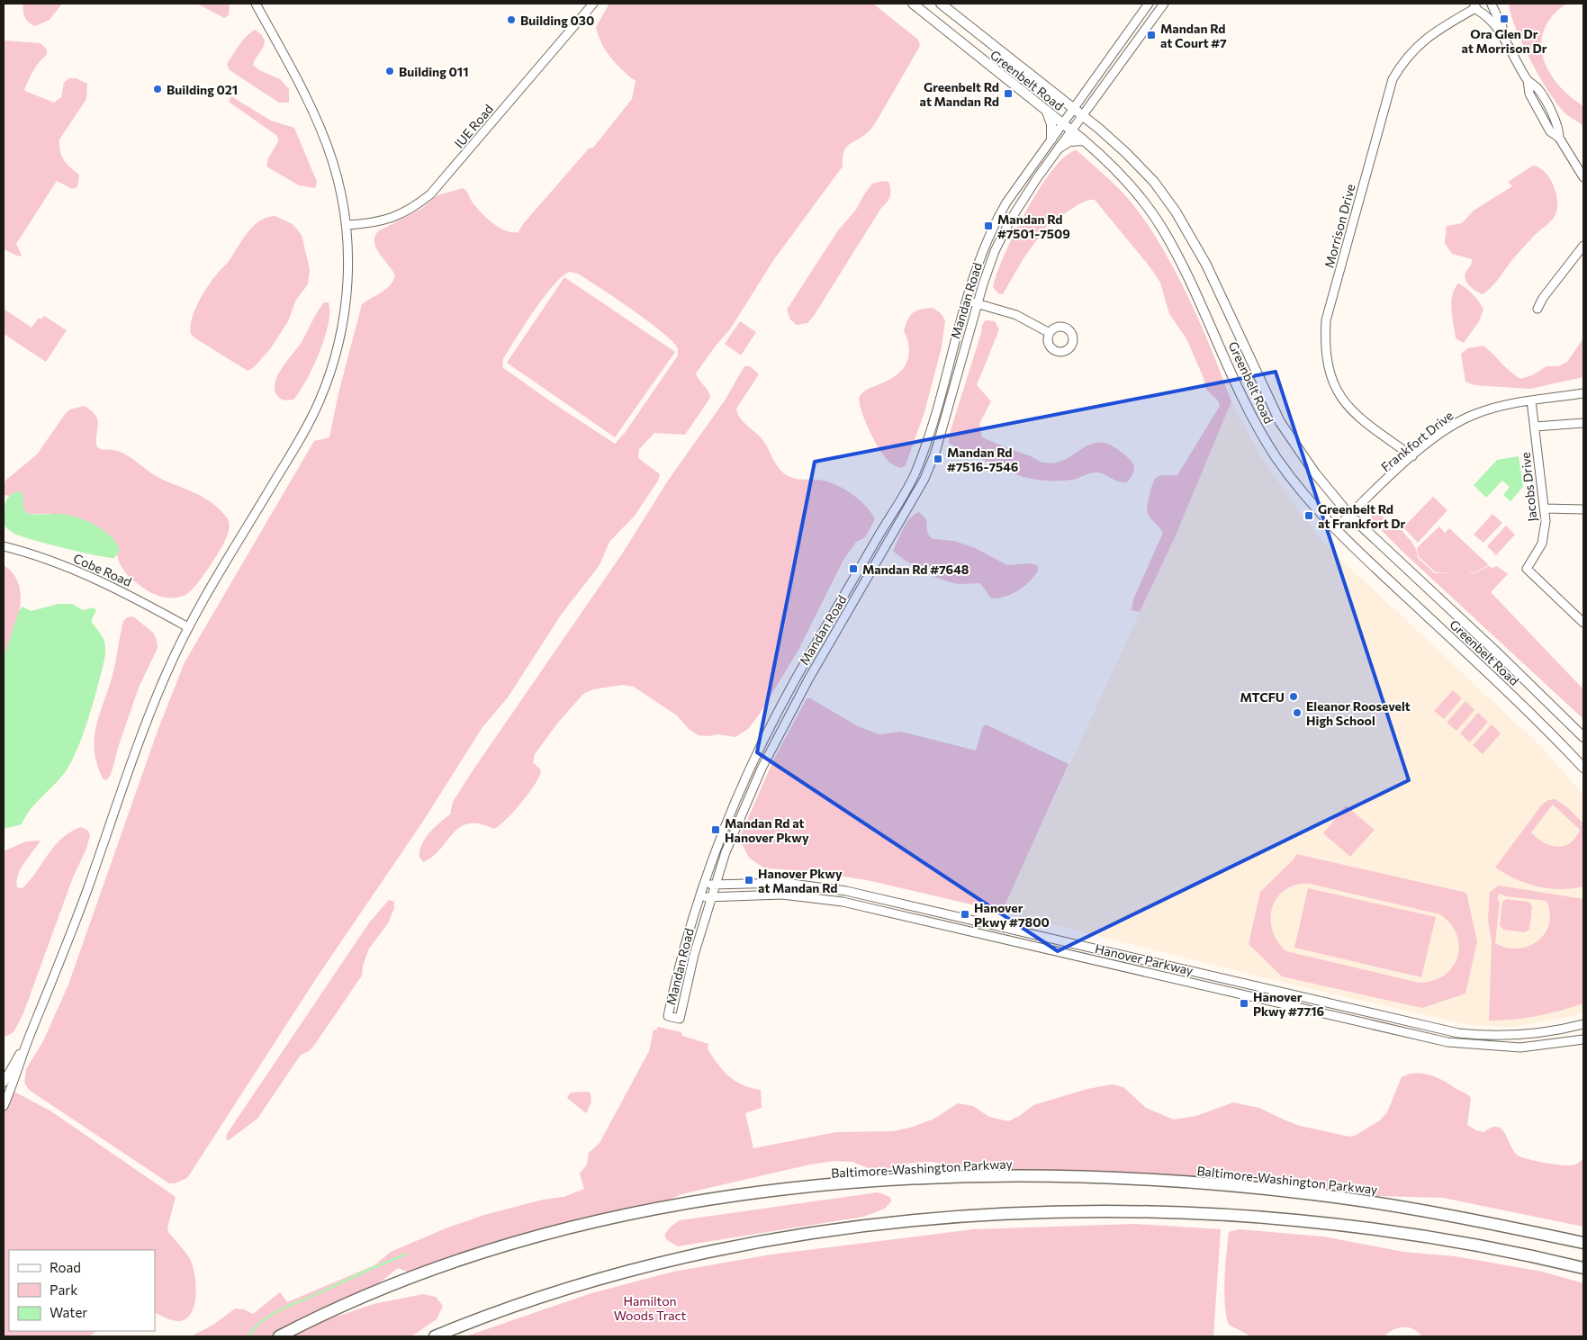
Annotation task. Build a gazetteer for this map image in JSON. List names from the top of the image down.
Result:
{
  "streets": {
    "highway": ["Baltimore-Washington Parkway"],
    "main road": ["Greenbelt Road"],
    "street": [
      "IUE Road",
      "Morrison Drive",
      "Mandan Road",
      "Frankfort Drive",
      "Jacobs Drive",
      "Cobe Road",
      "Hanover Parkway"
    ]
  },
  "crossings": [
    ["Greenbelt Road", "Mandan Road"],
    ["Greenbelt Road", "Frankfort Drive"],
    ["Morrison Drive", "Frankfort Drive"],
    ["Mandan Road", "Hanover Parkway"],
    ["Frankfort Drive", "Jacobs Drive"]
  ],
  "parks": ["Hamilton Woods Tract"],
  "places": {
    "transit": [
      "Ora Glen Dr at Morrison Dr",
      "Mandan Rd at Court #7",
      "Greenbelt Rd at Mandan Rd",
      "Mandan Rd #7501-7509",
      "Mandan Rd #7516-7546",
      "Greenbelt Rd at Frankfort Dr",
      "Mandan Rd #7648",
      "Mandan Rd at Hanover Pkwy",
      "Hanover Pkwy at Mandan Rd",
      "Hanover Pkwy #7800",
      "Hanover Pkwy #7716"
    ],
    "other": [
      "Building 030",
      "Building 011",
      "Building 021",
      "MTCFU",
      "Eleanor Roosevelt High School"
    ]
  },
  "legend": ["Road", "Park", "Water"]
}
